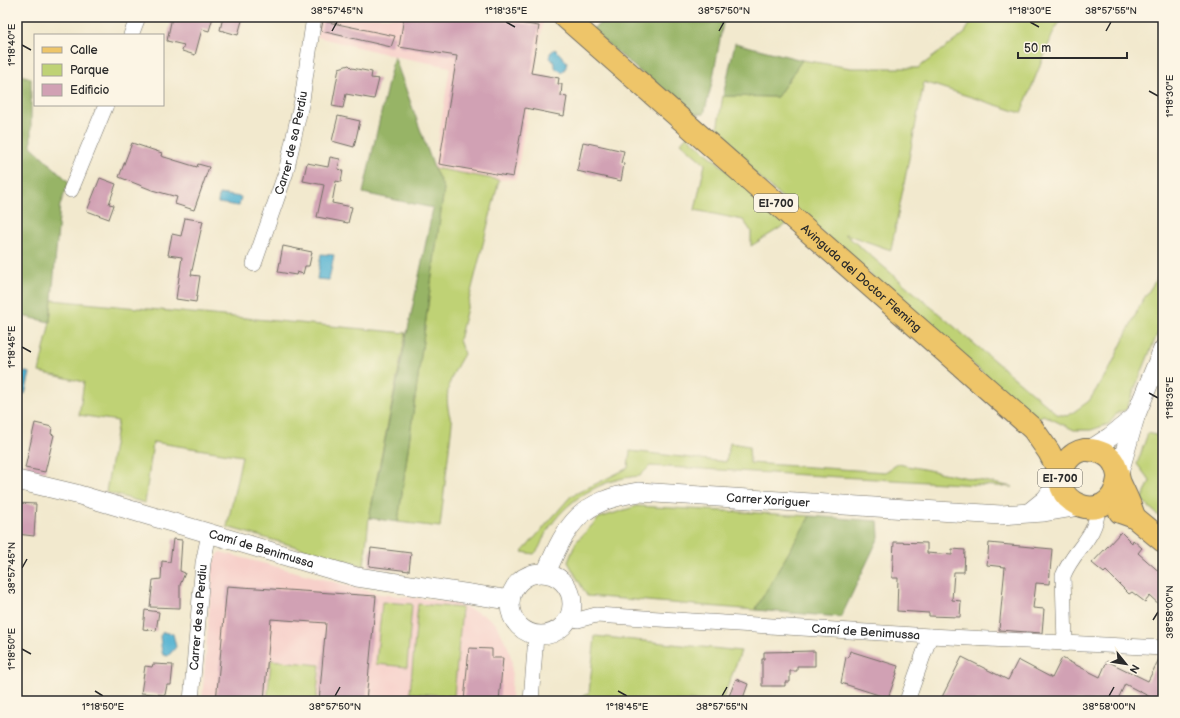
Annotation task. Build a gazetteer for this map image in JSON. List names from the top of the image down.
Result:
{
  "streets": {
    "main road": ["EI-700", "Avinguda del Doctor Fleming"],
    "street": ["Carrer de sa Perdiu", "Carrer Xoriguer", "Camí de Benimussa"]
  },
  "crossings": [
    ["Carrer de sa Perdiu", "Camí de Benimussa"],
    ["EI-700", "Avinguda del Doctor Fleming"],
    ["EI-700", "Carrer Xoriguer"],
    ["Avinguda del Doctor Fleming", "Carrer Xoriguer"],
    ["Carrer Xoriguer", "Camí de Benimussa"]
  ],
  "legend": ["Calle", "Parque", "Edificio"],
  "scale_bar": "50 m",
  "north": "bottom right",
  "coordinates": [
    "38°57'45\"N",
    "1°18'35\"E",
    "38°57'50\"N",
    "1°18'30\"E",
    "38°57'55\"N",
    "1°18'40\"E",
    "1°18'45\"E",
    "38°58'00\"N",
    "1°18'50\"E"
  ]
}
